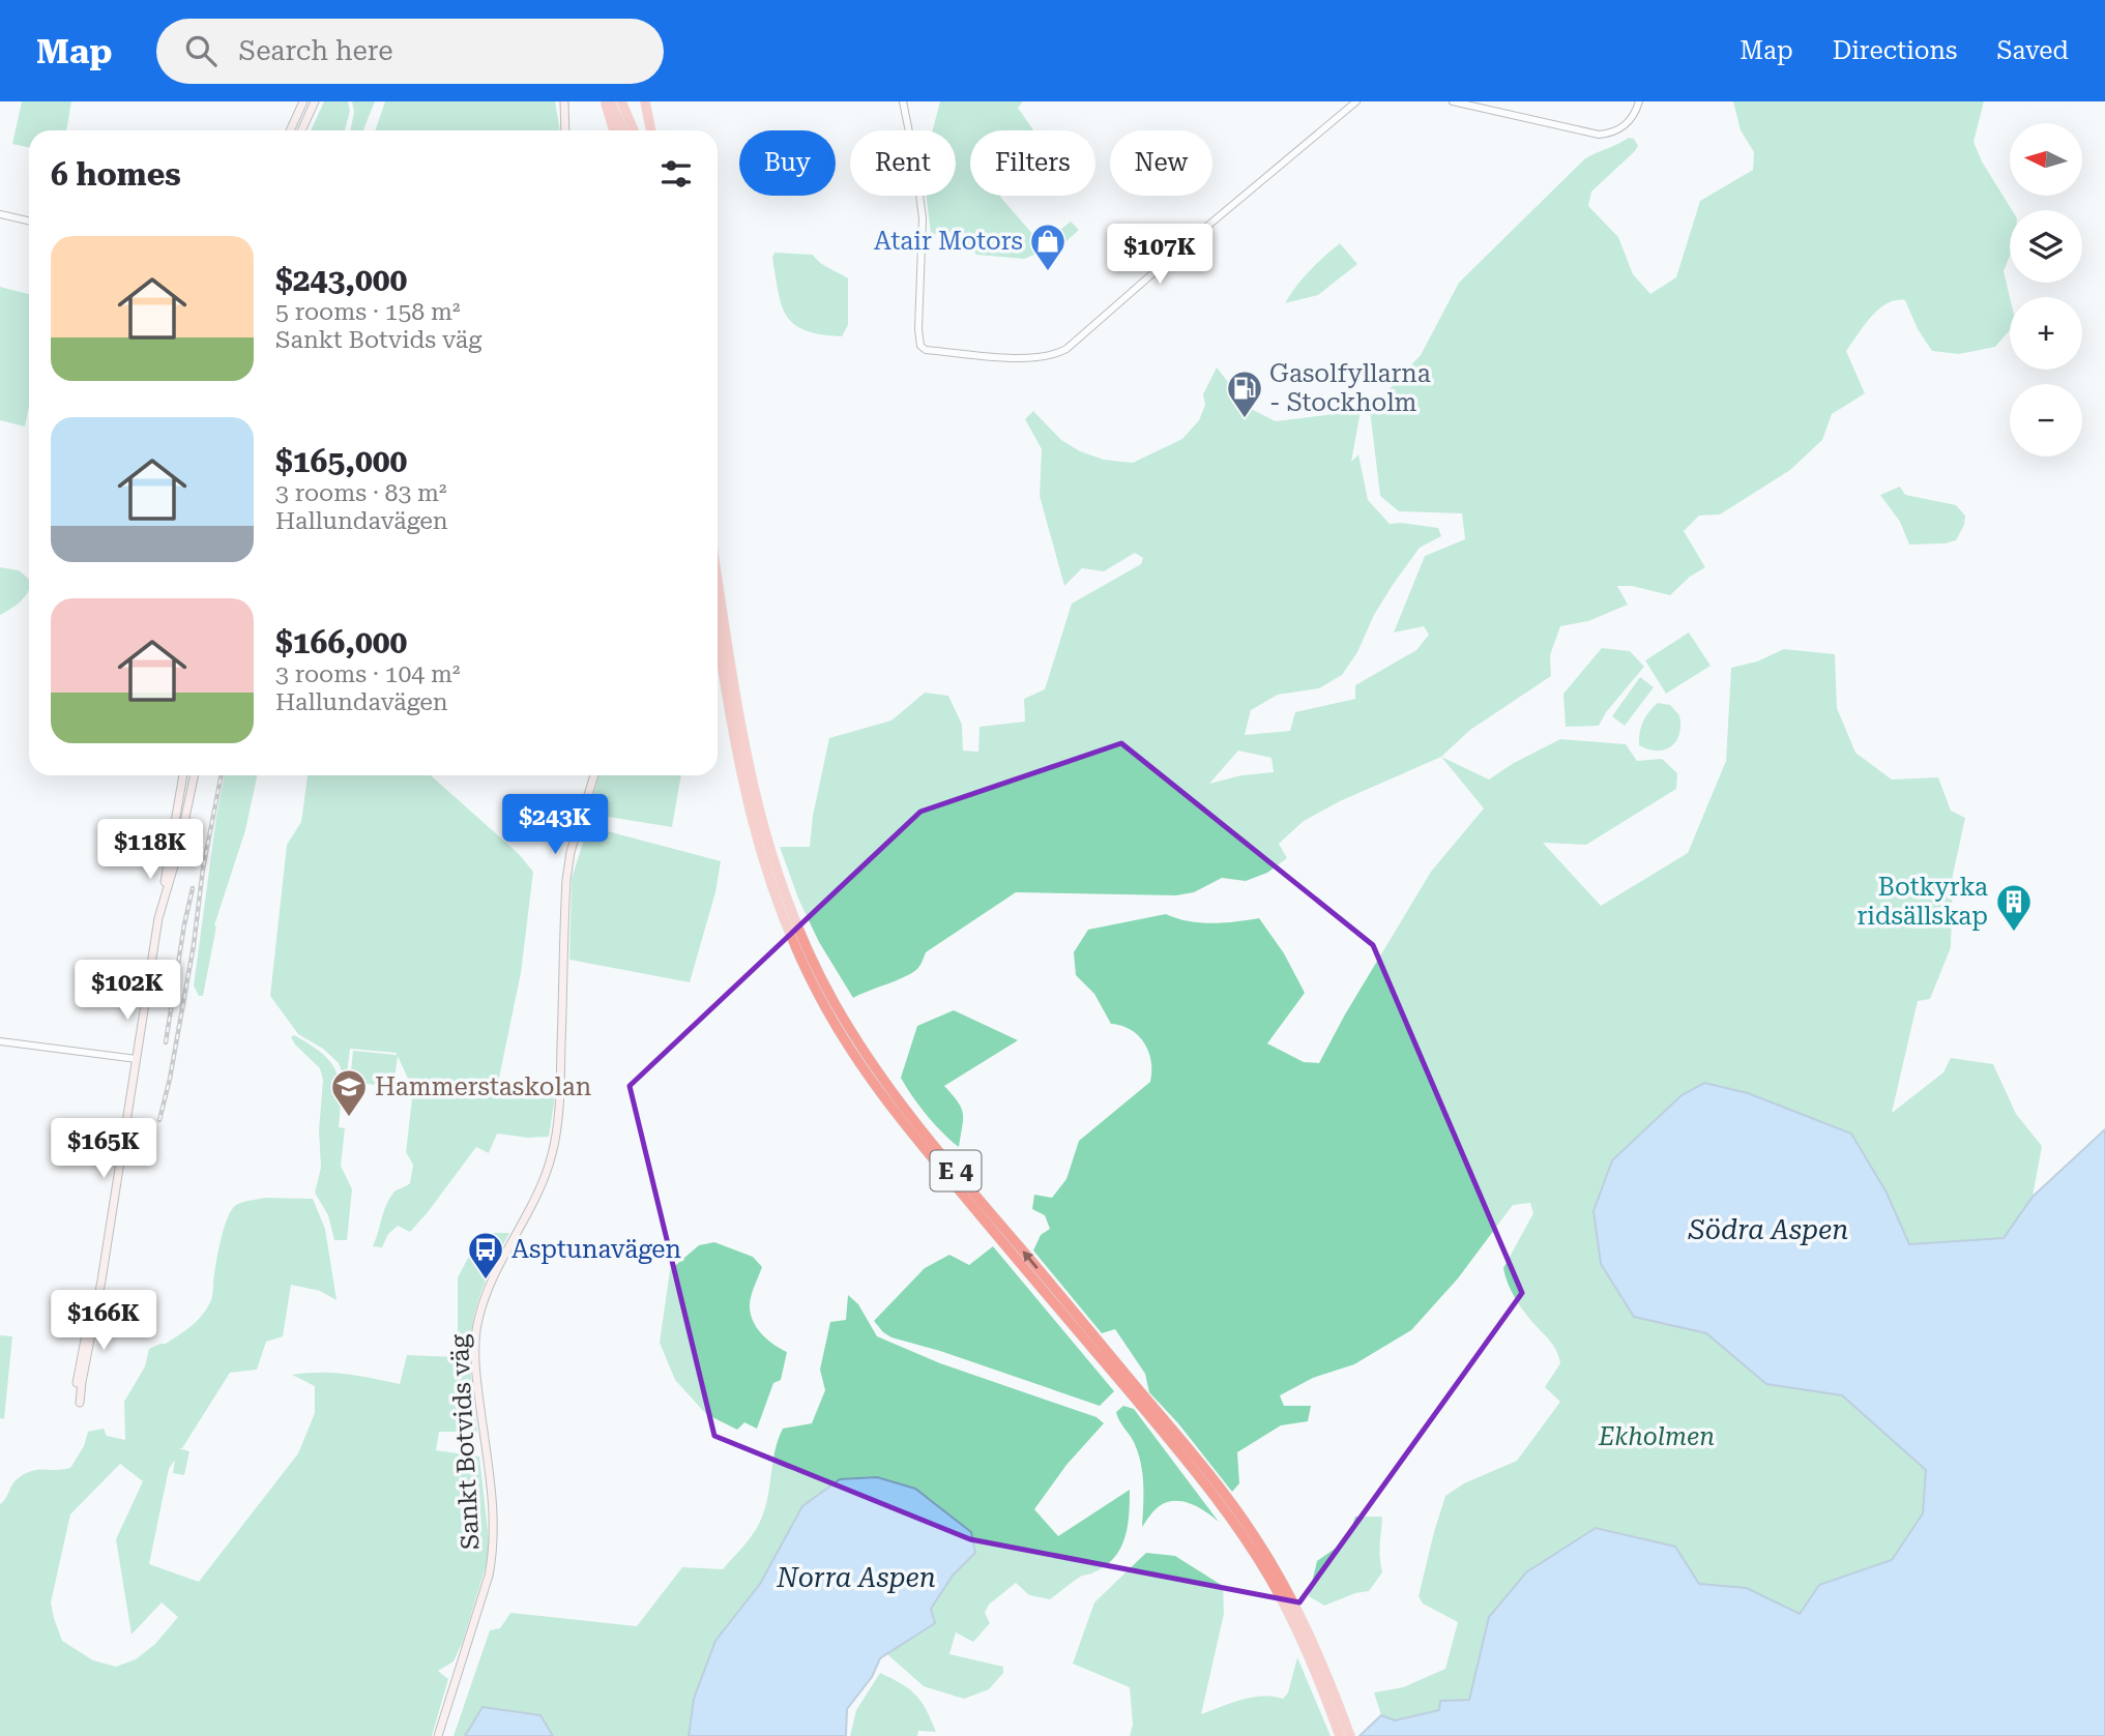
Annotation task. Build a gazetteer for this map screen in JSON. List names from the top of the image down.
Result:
{
  "streets": {
    "highway": ["E 4"],
    "main road": ["Sankt Botvids väg"]
  },
  "water": ["Södra Aspen", "Norra Aspen"],
  "parks": ["Ekholmen"],
  "places": {
    "shop": ["Atair Motors"],
    "fuel station": ["Gasolfyllarna - Stockholm"],
    "building": ["Botkyrka ridsällskap"],
    "school or university": ["Hammerstaskolan"],
    "bus stop": ["Asptunavägen"]
  },
  "north": "left",
  "page": {
    "header": "Map",
    "search": "Search here",
    "nav": ["Map", "Directions", "Saved"],
    "map_buttons": ["+", "−"],
    "chip": [
      "Buy",
      "Rent",
      "Filters",
      "New"
    ],
    "heading": "6 homes",
    "list": [
      {
        "name": "$243,000",
        "note": "5 rooms · 158 m² · Sankt Botvids väg"
      },
      {
        "name": "$165,000",
        "note": "3 rooms · 83 m² · Hallundavägen"
      },
      {
        "name": "$166,000",
        "note": "3 rooms · 104 m² · Hallundavägen"
      }
    ],
    "price": [
      "$107K",
      "$243K",
      "$118K",
      "$102K",
      "$165K",
      "$166K"
    ]
  }
}
